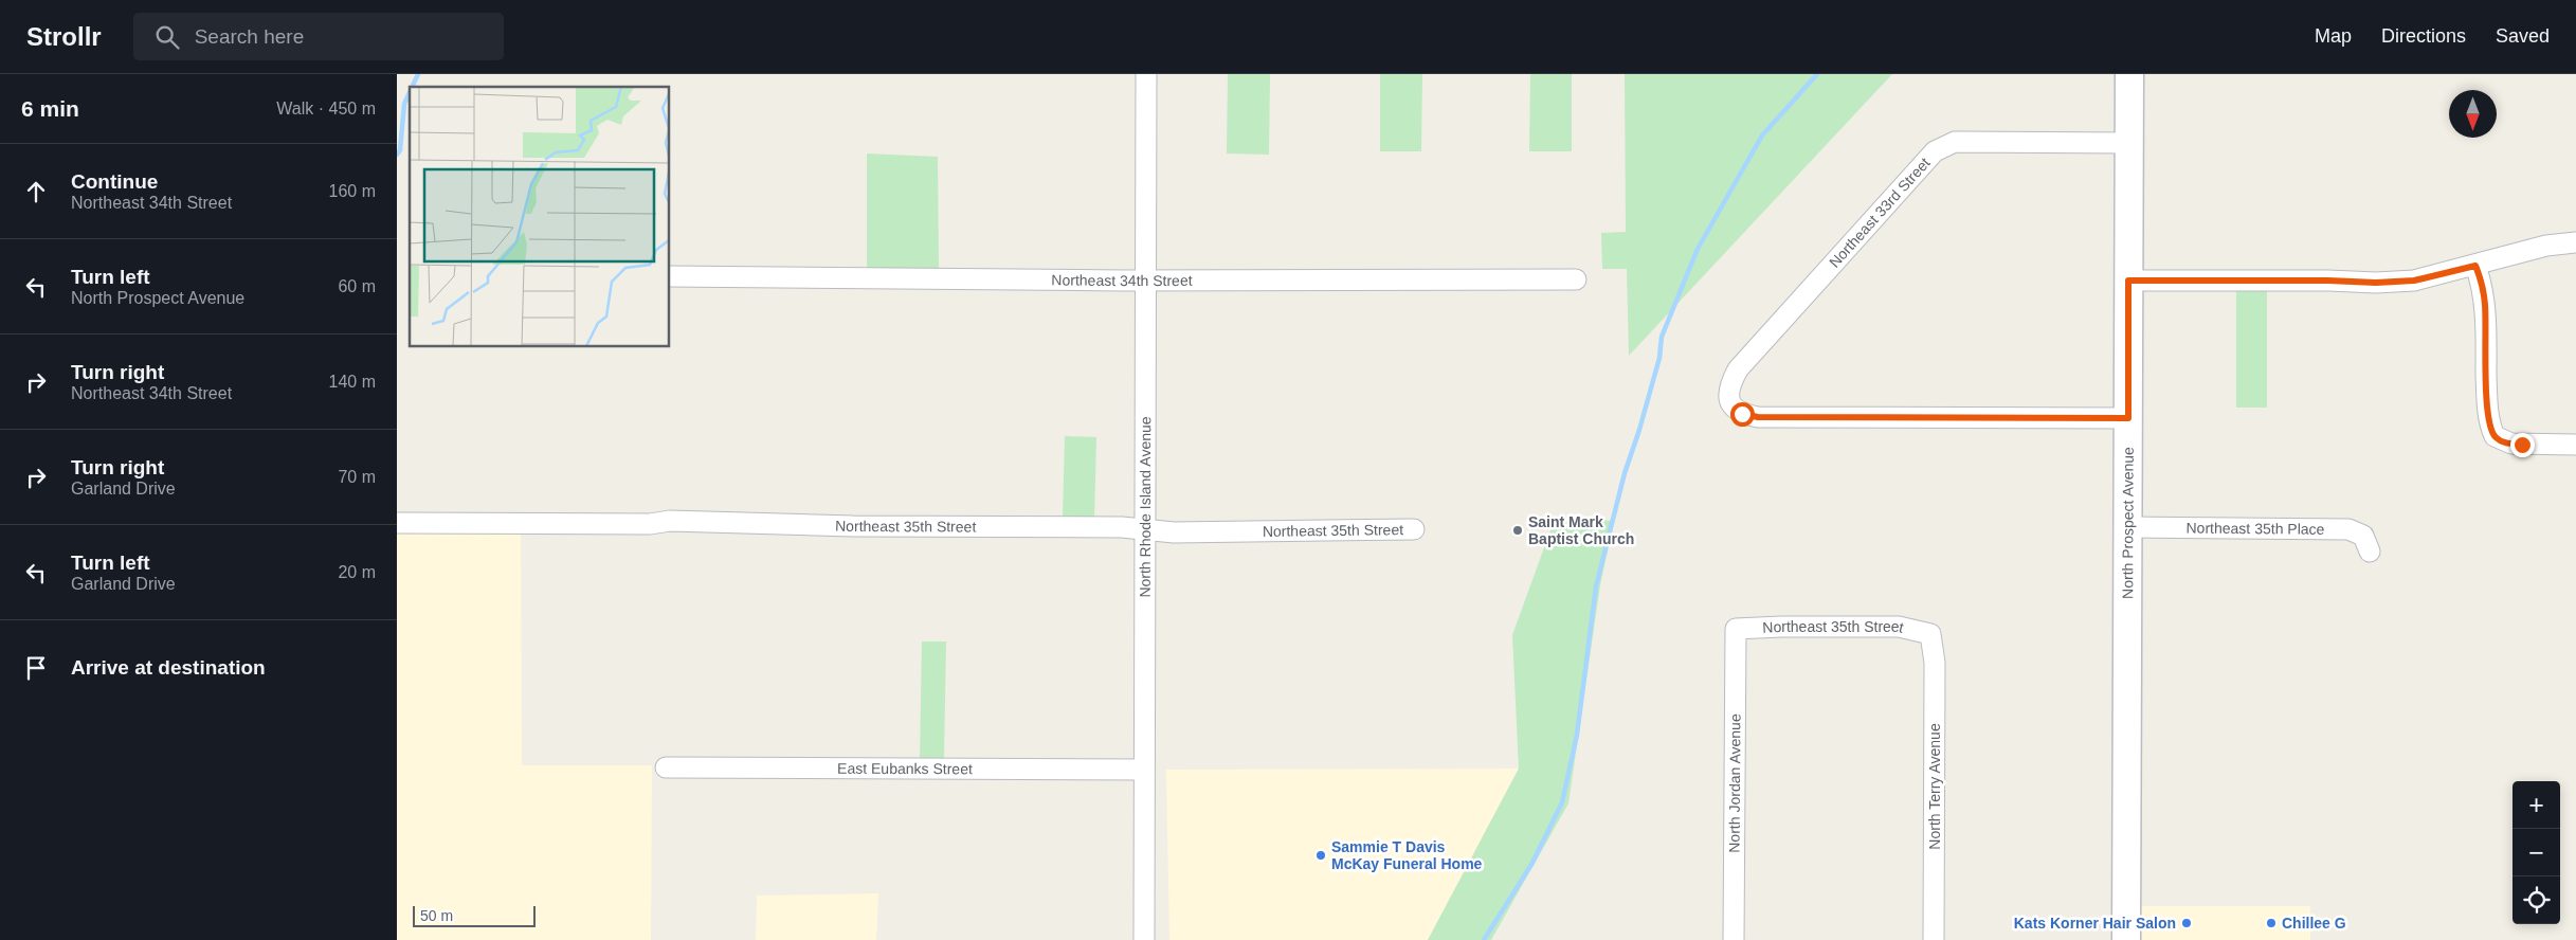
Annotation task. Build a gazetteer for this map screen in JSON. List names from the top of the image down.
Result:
{
  "streets": {
    "street": [
      "Northeast 33rd Street",
      "Northeast 34th Street",
      "North Rhode Island Avenue",
      "North Prospect Avenue",
      "Northeast 35th Street",
      "Northeast 35th Place",
      "East Eubanks Street",
      "North Jordan Avenue",
      "North Terry Avenue"
    ]
  },
  "crossings": [
    ["Northeast 33rd Street", "North Prospect Avenue"],
    ["Northeast 34th Street", "North Rhode Island Avenue"],
    ["North Rhode Island Avenue", "Northeast 35th Street"],
    ["North Rhode Island Avenue", "East Eubanks Street"],
    ["North Prospect Avenue", "Northeast 35th Place"],
    ["Northeast 35th Street", "North Jordan Avenue"],
    ["Northeast 35th Street", "North Terry Avenue"]
  ],
  "places": [
    "Saint Mark Baptist Church",
    "Sammie T Davis McKay Funeral Home",
    "Kats Korner Hair Salon",
    "Chillee G"
  ],
  "scale_bar": "50 m",
  "north": "bottom",
  "page": {
    "header": "Strollr",
    "search": "Search here",
    "nav": ["Map", "Directions", "Saved"],
    "heading": ["6 min", "Walk · 450 m"],
    "list": [
      ["Continue", "Northeast 34th Street", "160 m"],
      ["Turn left", "North Prospect Avenue", "60 m"],
      ["Turn right", "Northeast 34th Street", "140 m"],
      ["Turn right", "Garland Drive", "70 m"],
      ["Turn left", "Garland Drive", "20 m"],
      "Arrive at destination"
    ],
    "map_buttons": ["+", "−"],
    "scale": "50 m"
  }
}
